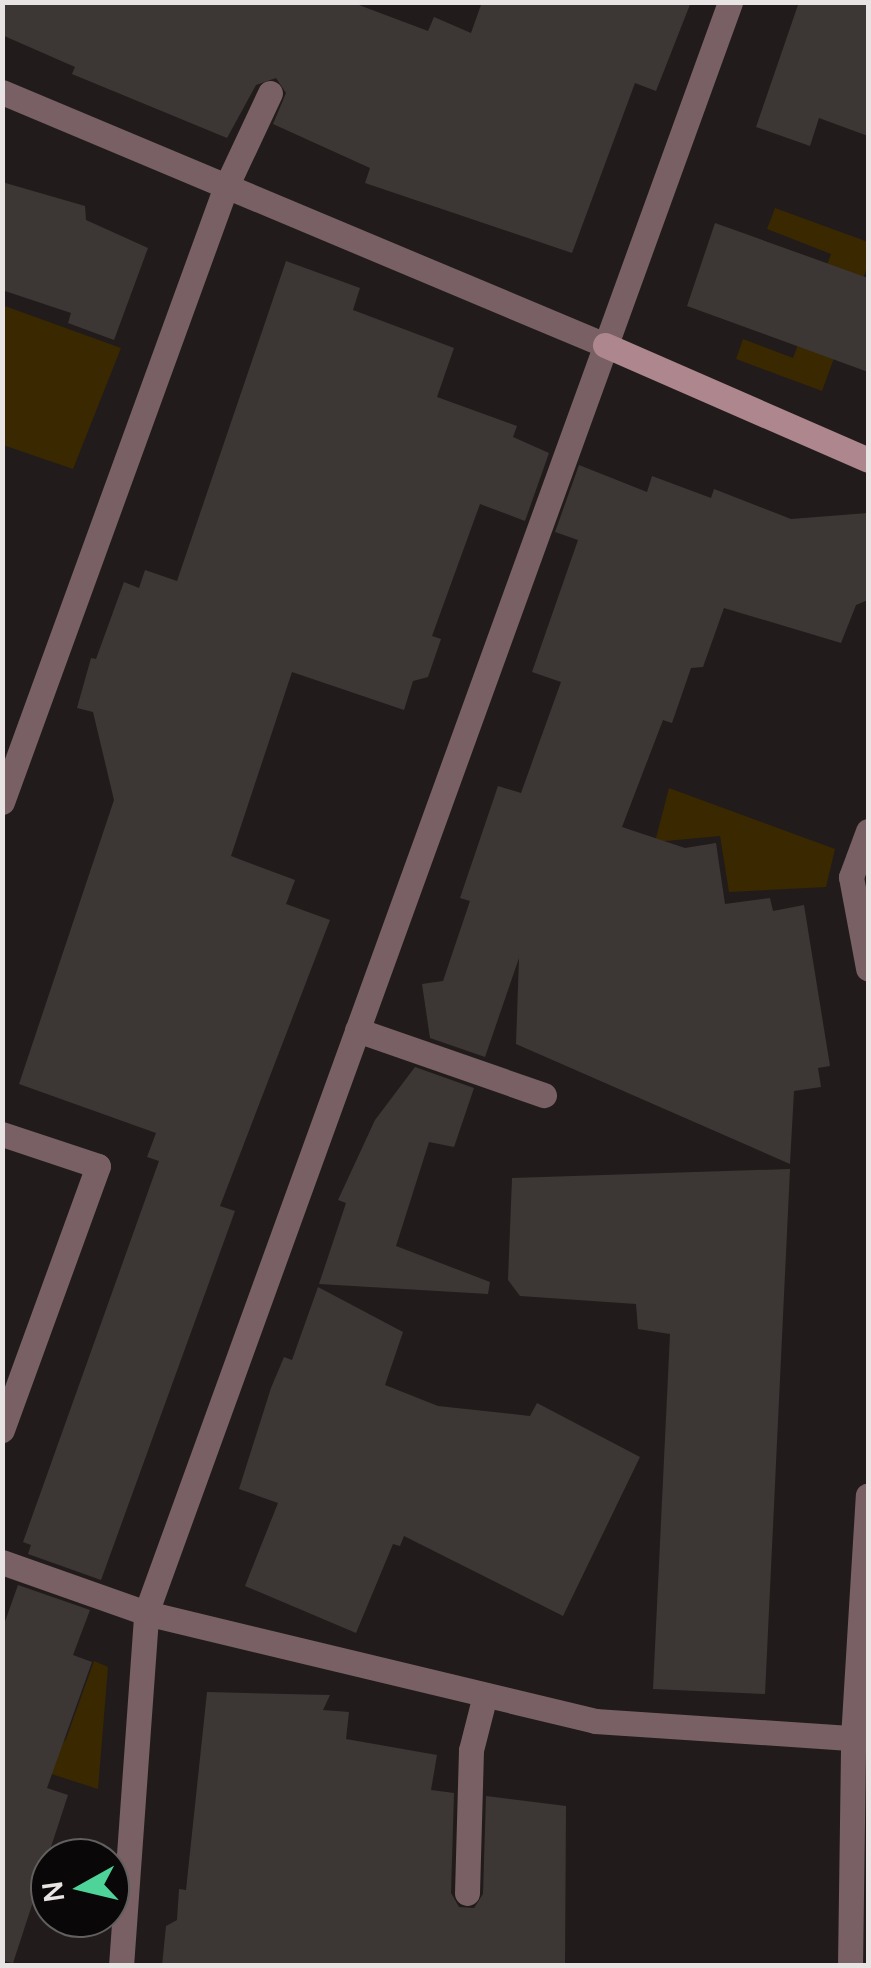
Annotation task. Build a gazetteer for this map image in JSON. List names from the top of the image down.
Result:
{
  "north": "left"
}
